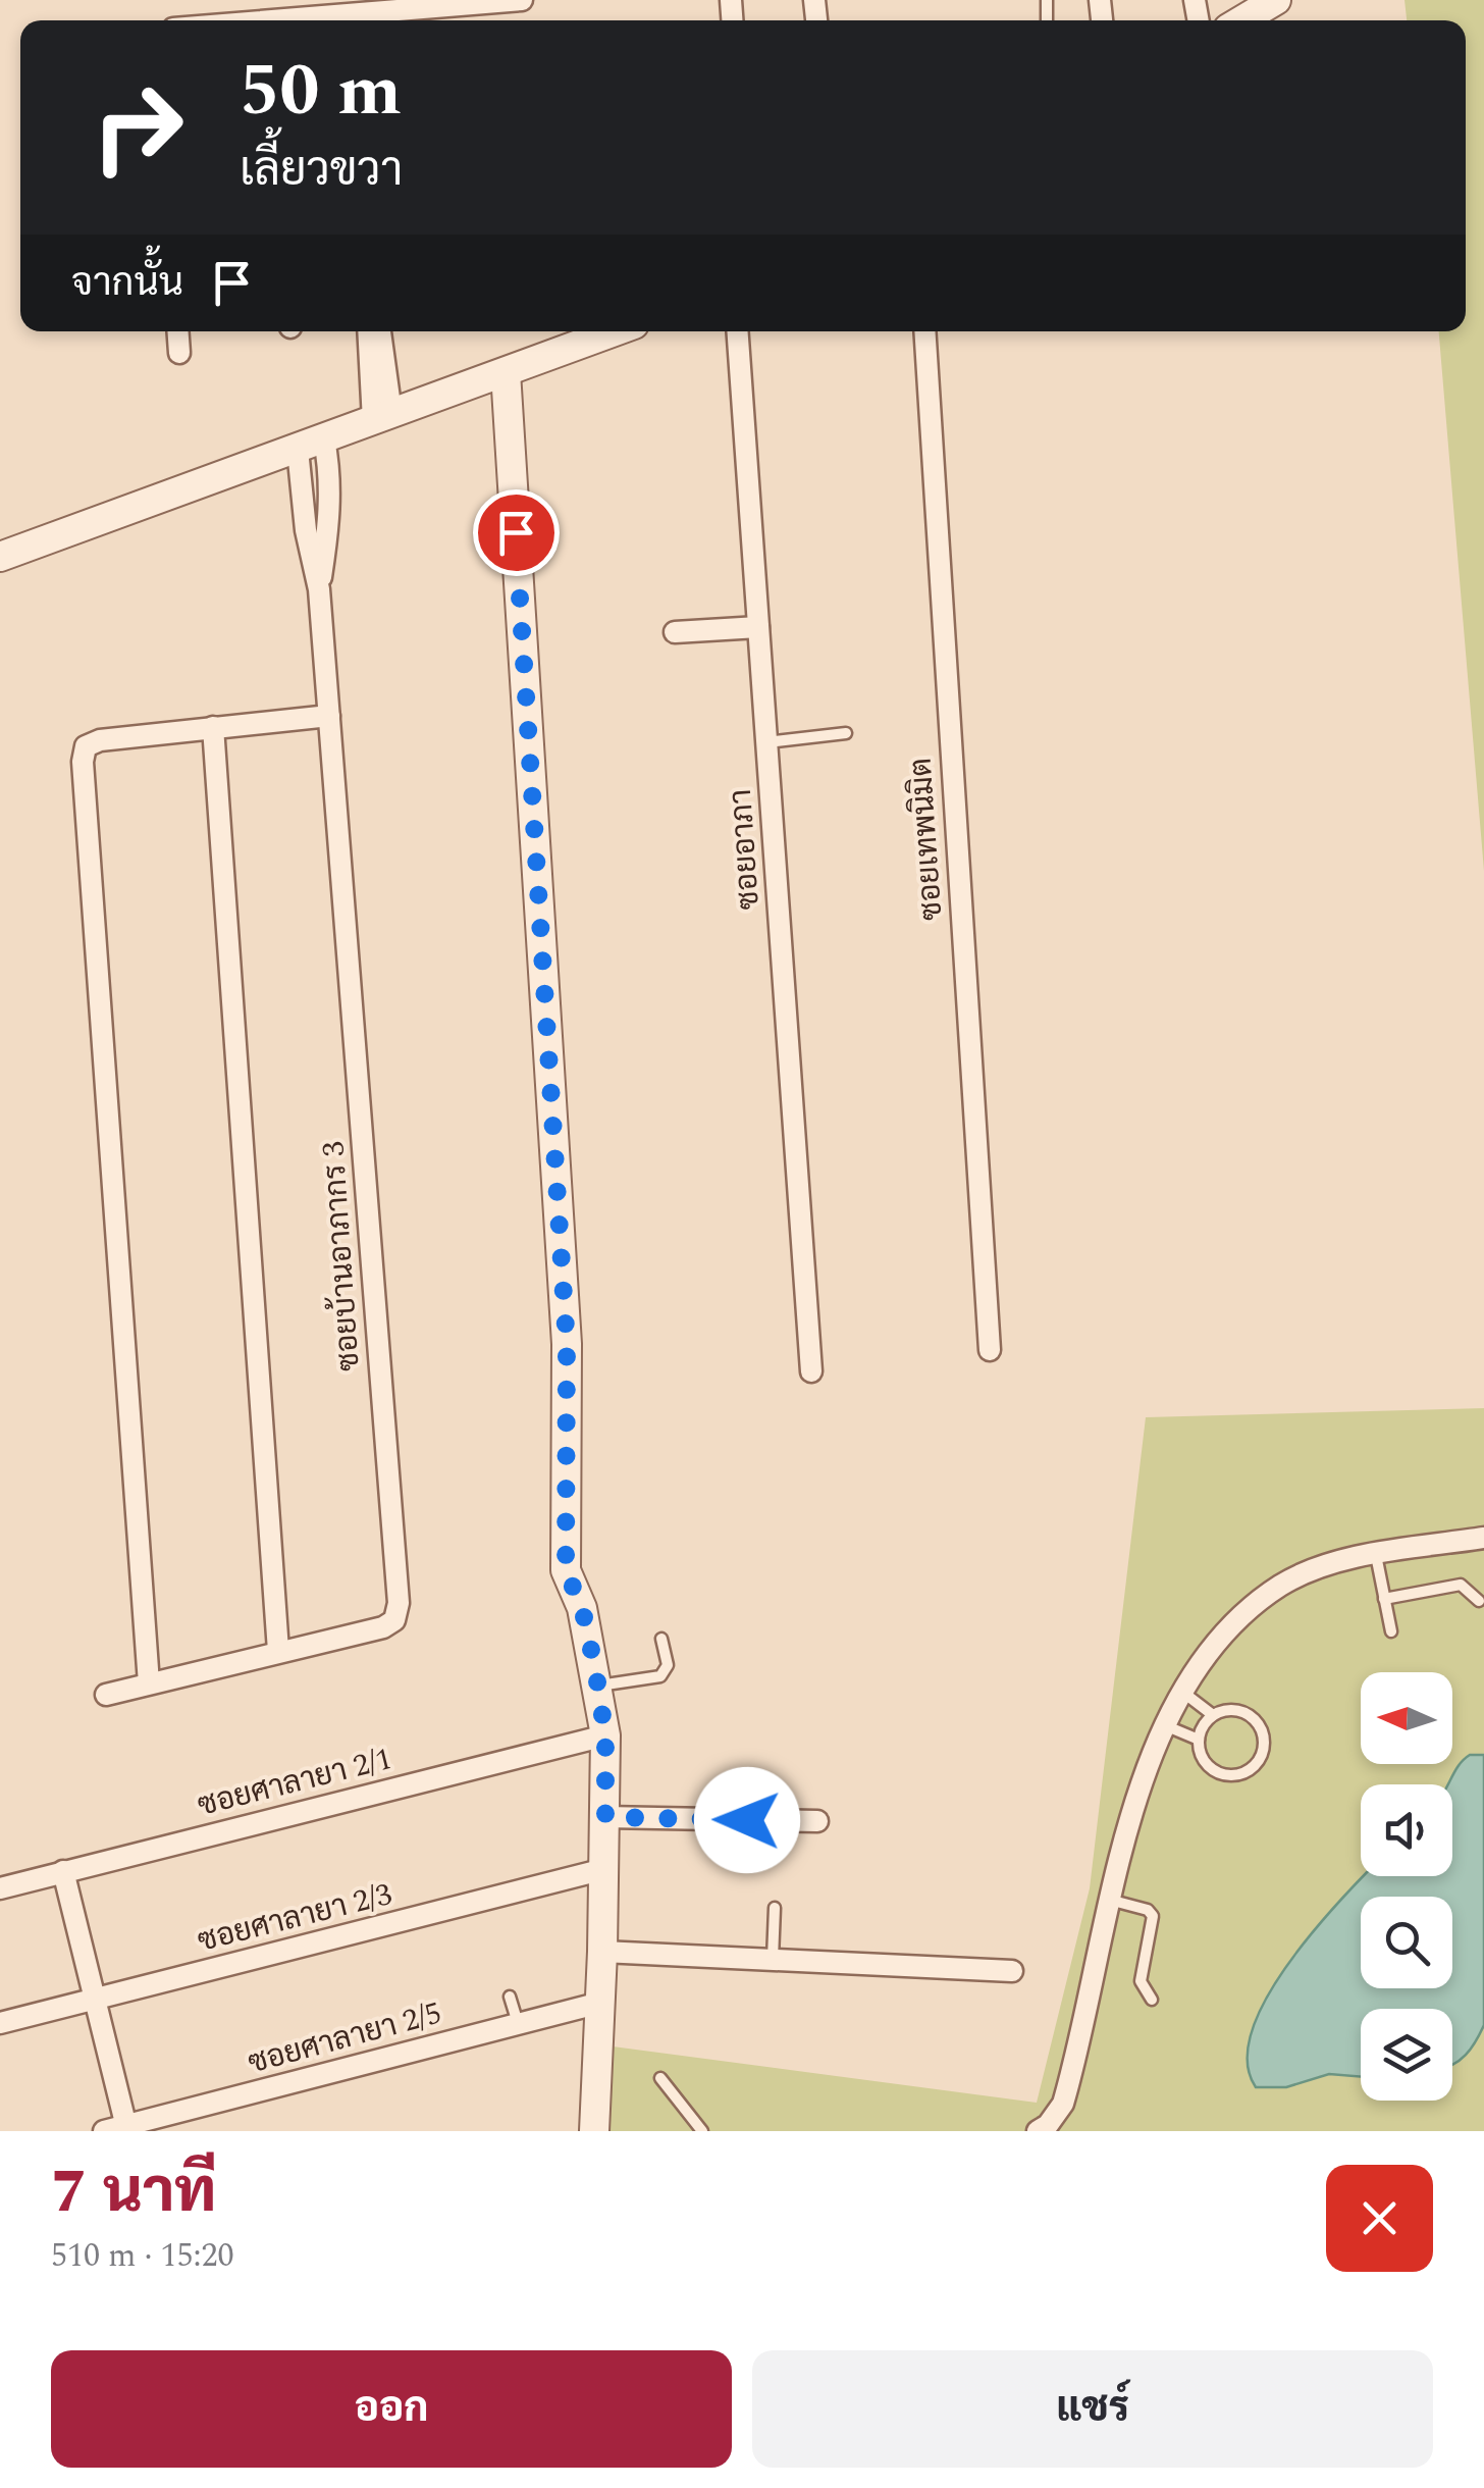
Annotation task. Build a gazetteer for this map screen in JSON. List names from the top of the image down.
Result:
{
  "streets": {
    "street": [
      "ซอยเทพนิมิต",
      "ซอยอาภา",
      "ซอยบ้านอาภากร 3",
      "ซอยศาลายา 2/1",
      "ซอยศาลายา 2/3",
      "ซอยศาลายา 2/5"
    ]
  },
  "north": "left",
  "page": {
    "turn": ["50 m", "เลี้ยวขวา"],
    "then": "จากนั้น",
    "heading": ["7 นาที", "510 m · 15:20"],
    "buttons": ["ออก", "แชร์"]
  }
}
